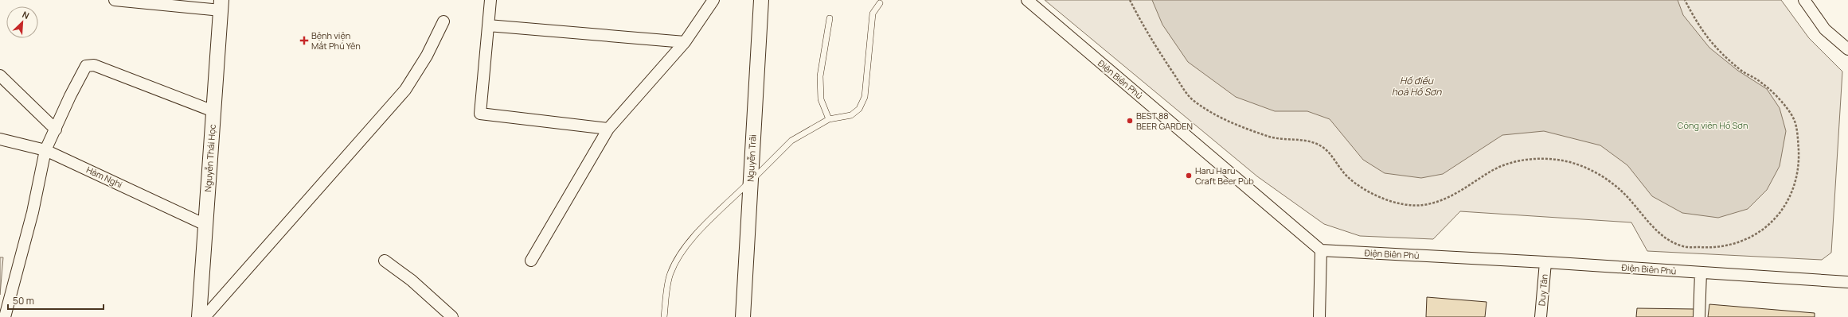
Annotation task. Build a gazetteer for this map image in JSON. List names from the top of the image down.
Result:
{
  "streets": {
    "street": [
      "Điện Biên Phủ",
      "Nguyễn Thái Học",
      "Nguyễn Trãi",
      "Hàm Nghi",
      "Duy Tân"
    ]
  },
  "crossings": [
    ["Điện Biên Phủ", "Duy Tân"],
    ["Nguyễn Thái Học", "Hàm Nghi"]
  ],
  "water": ["Hồ điều hoà Hồ Sơn"],
  "parks": ["Công viên Hồ Sơn"],
  "places": {
    "health": ["Bệnh viện Mắt Phú Yên"],
    "other": ["BEST 88 BEER GARDEN", "Haru Haru Craft Beer Pub"]
  },
  "scale_bar": "50 m",
  "north": "top right"
}
